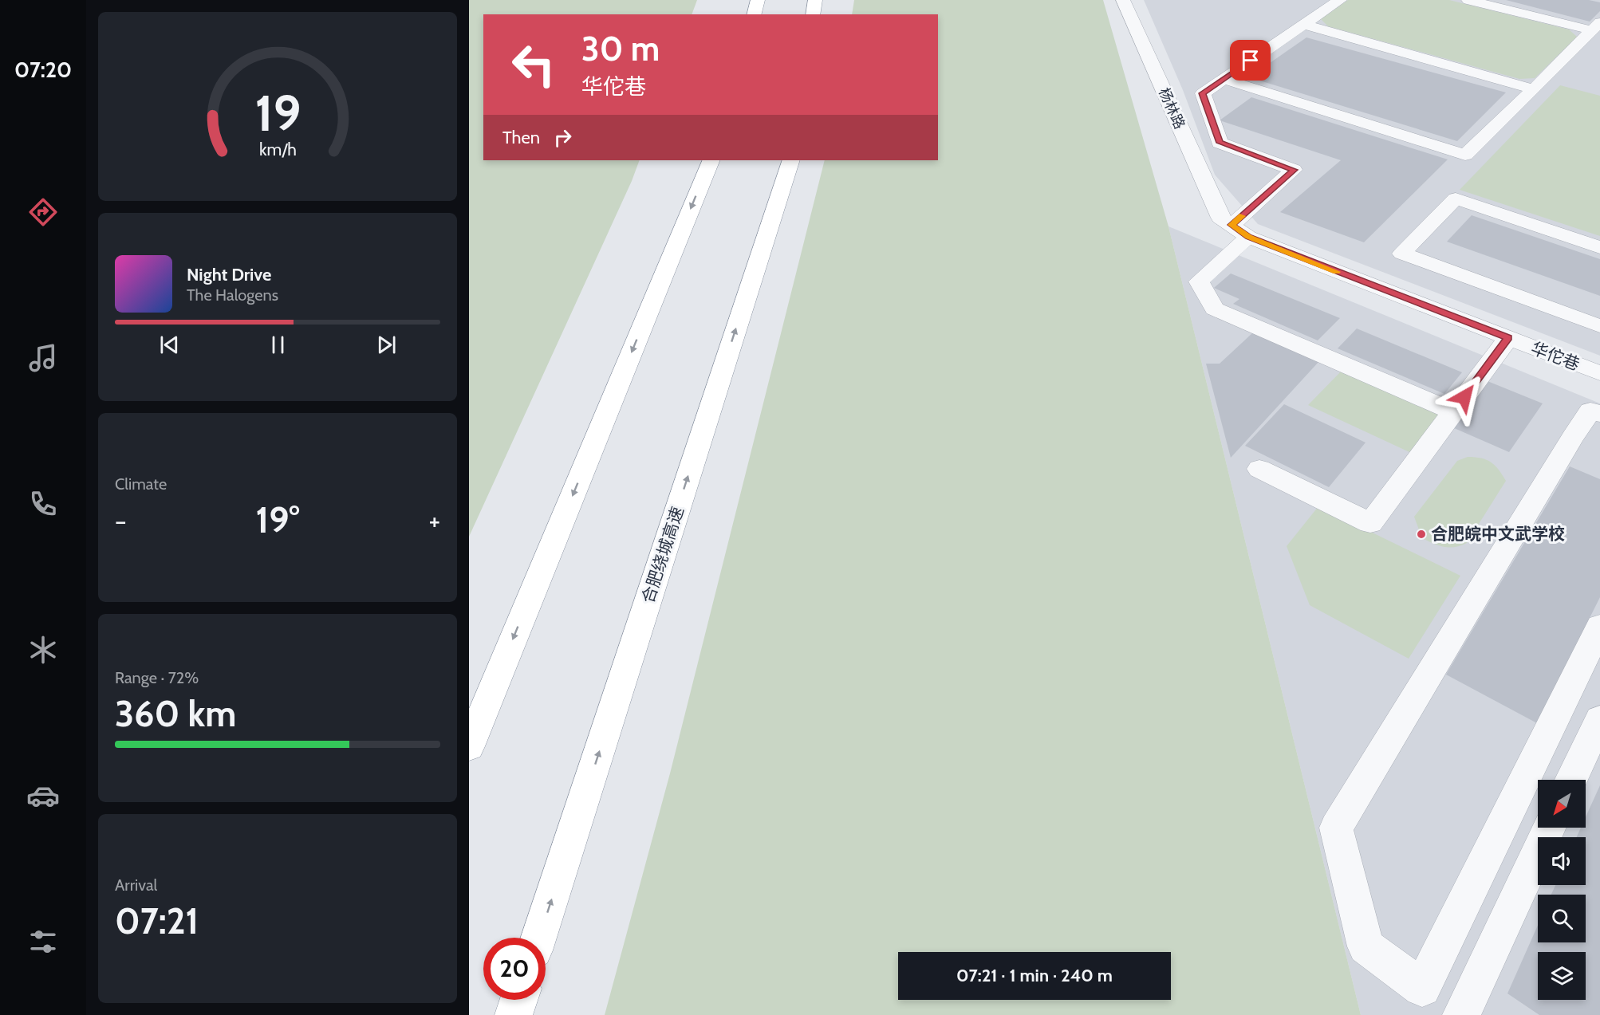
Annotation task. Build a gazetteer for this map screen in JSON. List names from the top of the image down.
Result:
{
  "streets": {
    "highway": ["合肥绕城高速"],
    "street": ["杨林路", "华佗巷"]
  },
  "crossings": [
    ["杨林路", "华佗巷"]
  ],
  "places": ["合肥皖中文武学校"],
  "north": "bottom left",
  "page": {
    "tabs": "07:20",
    "turn": ["30 m", "华佗巷"],
    "then": "Then",
    "song": ["Night Drive", "The Halogens"],
    "tile": [
      "Climate",
      ["Range · 72%", "360 km"],
      ["Arrival", "07:21"]
    ],
    "heat": ["−", "19°", "+"],
    "limit": "20",
    "trip": "07:21 · 1 min · 240 m",
    "gauge": ["19", "km/h"]
  }
}
